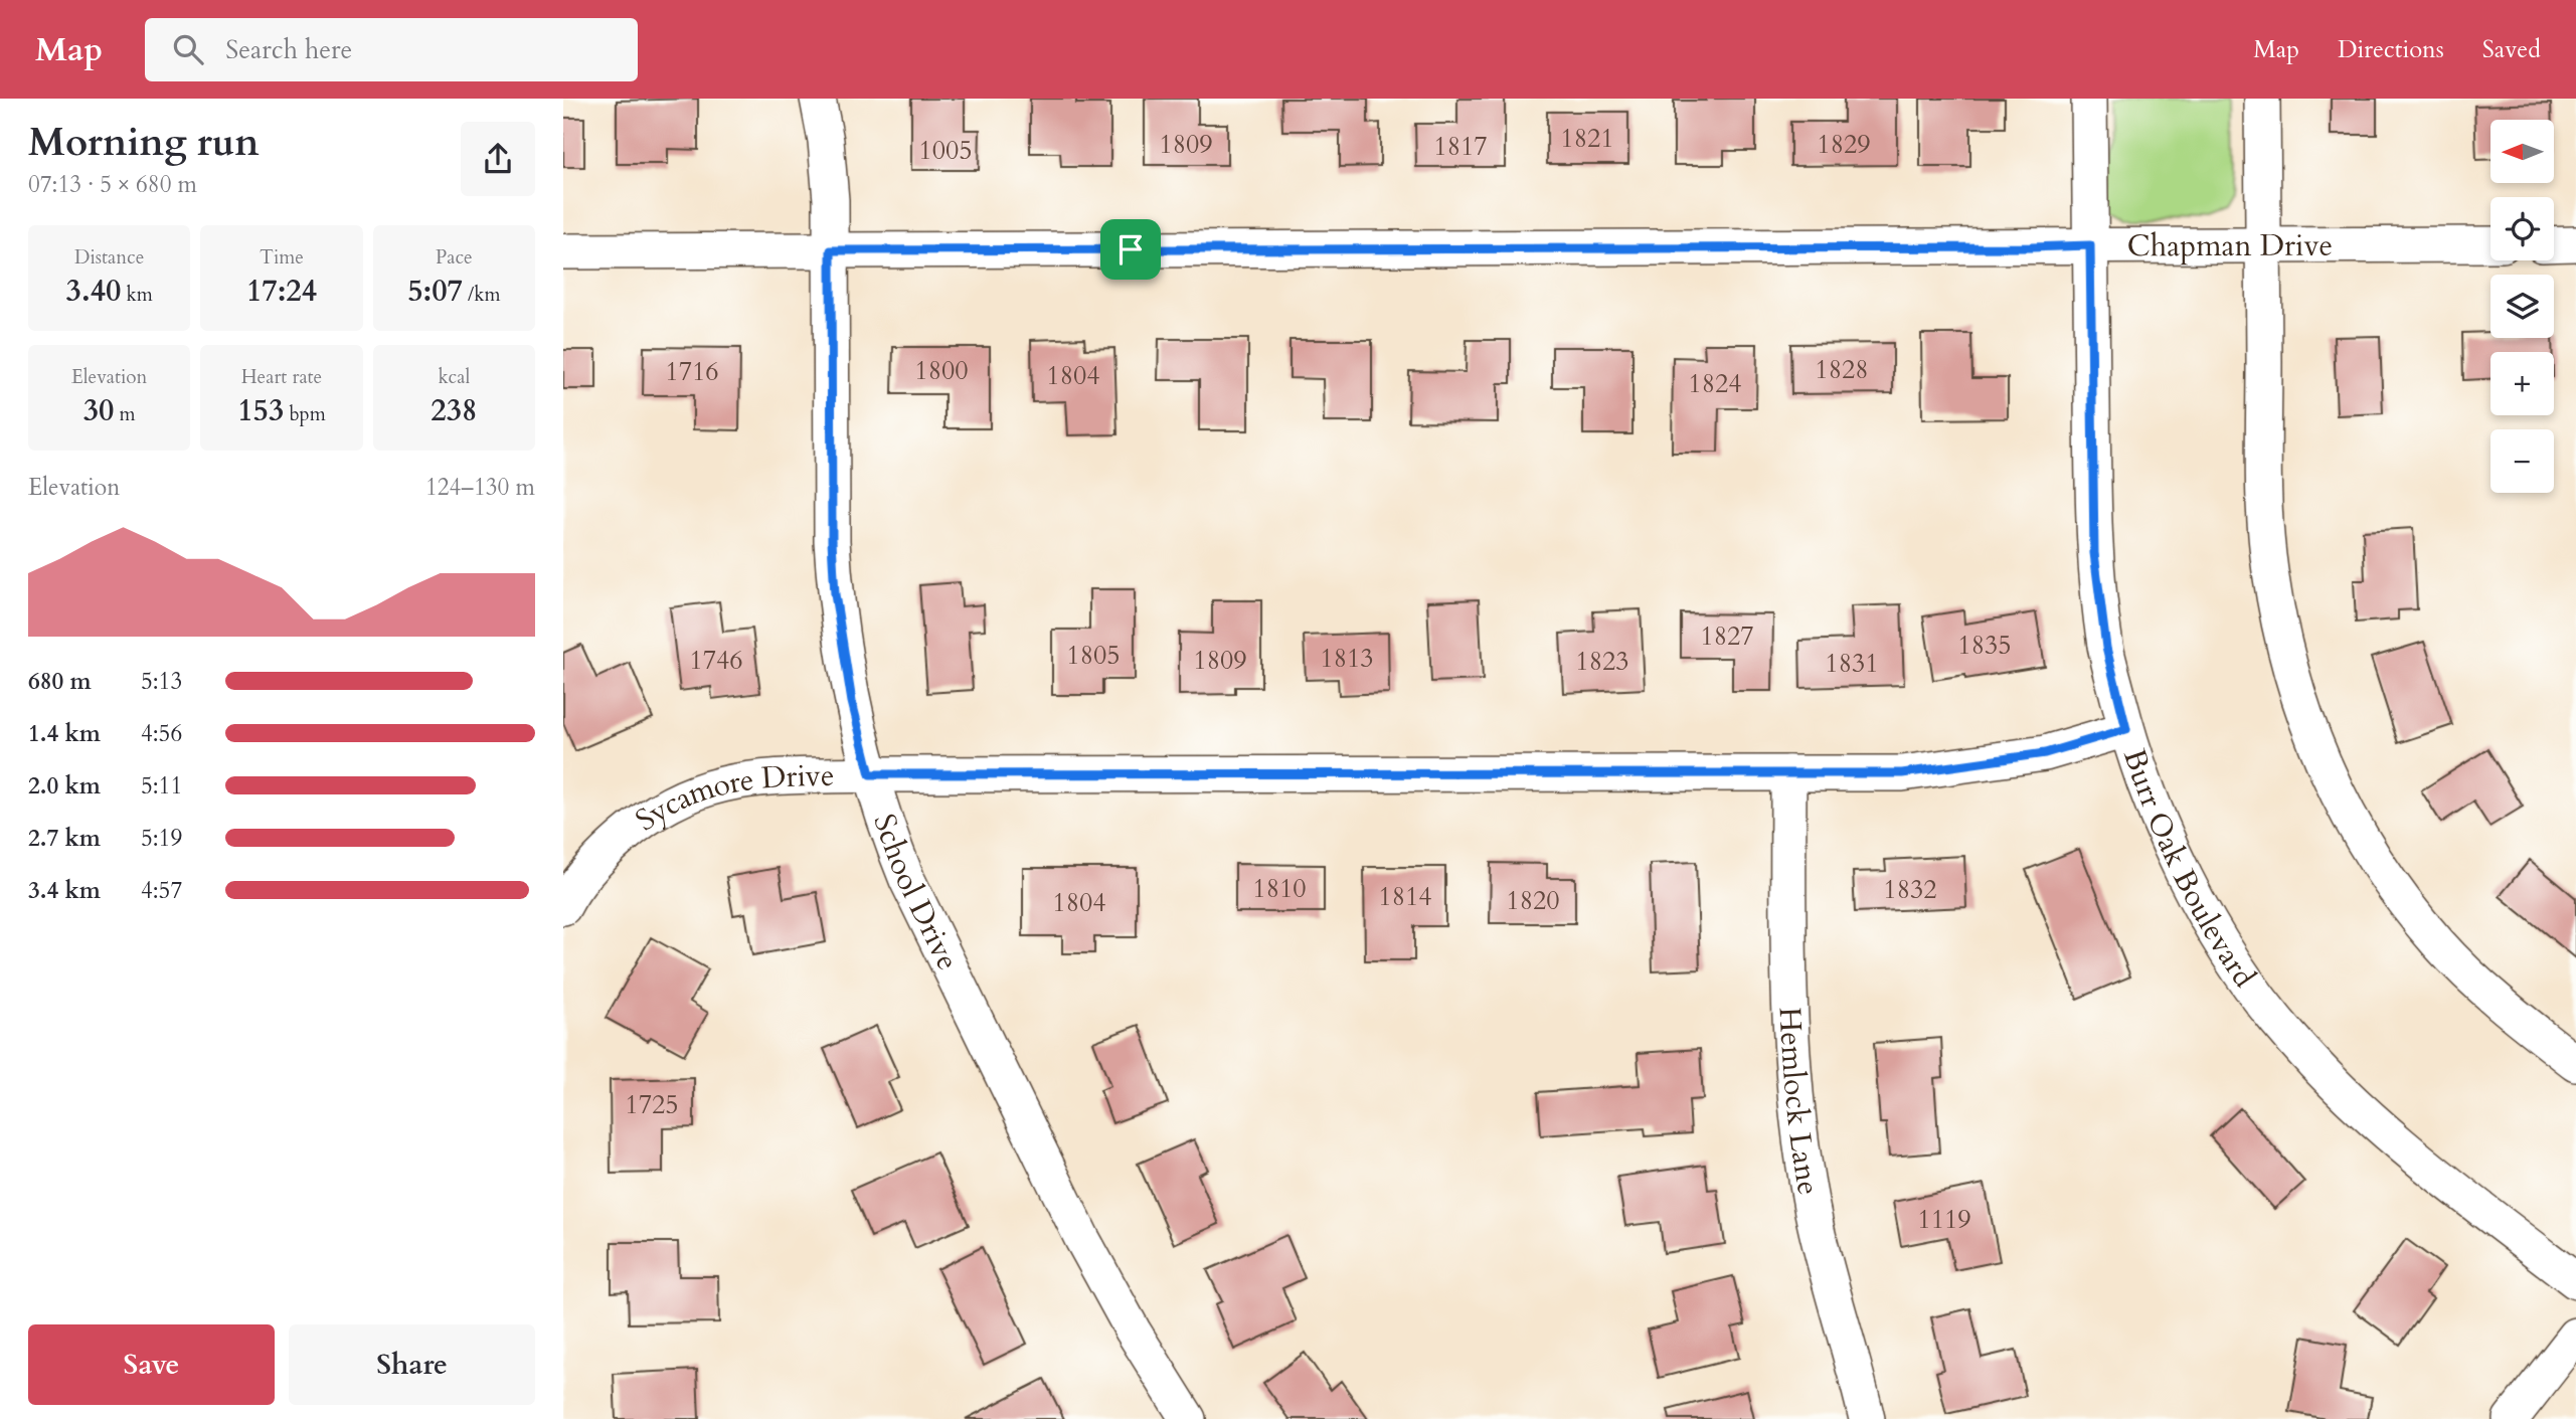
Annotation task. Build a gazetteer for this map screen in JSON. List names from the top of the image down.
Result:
{
  "streets": {
    "street": [
      "Chapman Drive",
      "Sycamore Drive",
      "Burr Oak Boulevard",
      "School Drive",
      "Hemlock Lane"
    ]
  },
  "crossings": [
    ["Chapman Drive", "Burr Oak Boulevard"],
    ["Chapman Drive", "School Drive"],
    ["Sycamore Drive", "Burr Oak Boulevard"],
    ["Sycamore Drive", "School Drive"],
    ["Sycamore Drive", "Hemlock Lane"]
  ],
  "house_numbers": [
    "1821",
    "1809",
    "1829",
    "1817",
    "1005",
    "1828",
    "1800",
    "1716",
    "1804",
    "1824",
    "1827",
    "1835",
    "1805",
    "1813",
    "1746",
    "1809",
    "1823",
    "1831",
    "1810",
    "1832",
    "1814",
    "1820",
    "1804",
    "1725",
    "1119"
  ],
  "north": "left",
  "page": {
    "header": "Map",
    "search": "Search here",
    "nav": ["Map", "Directions", "Saved"],
    "heading": ["Morning run", "07:13 · 5 × 680 m"],
    "map_buttons": ["+", "−"],
    "stats": [
      ["Distance", "3.40 km"],
      ["Time", "17:24"],
      ["Pace", "5:07 /km"],
      ["Elevation", "30 m"],
      ["Heart rate", "153 bpm"],
      ["kcal", "238"]
    ],
    "chart": ["Elevation", "124–130 m"],
    "list": [
      {
        "name": "680 m",
        "note": "5:13"
      },
      {
        "name": "1.4 km",
        "note": "4:56"
      },
      {
        "name": "2.0 km",
        "note": "5:11"
      },
      {
        "name": "2.7 km",
        "note": "5:19"
      },
      {
        "name": "3.4 km",
        "note": "4:57"
      }
    ],
    "buttons": ["Save", "Share"]
  }
}
